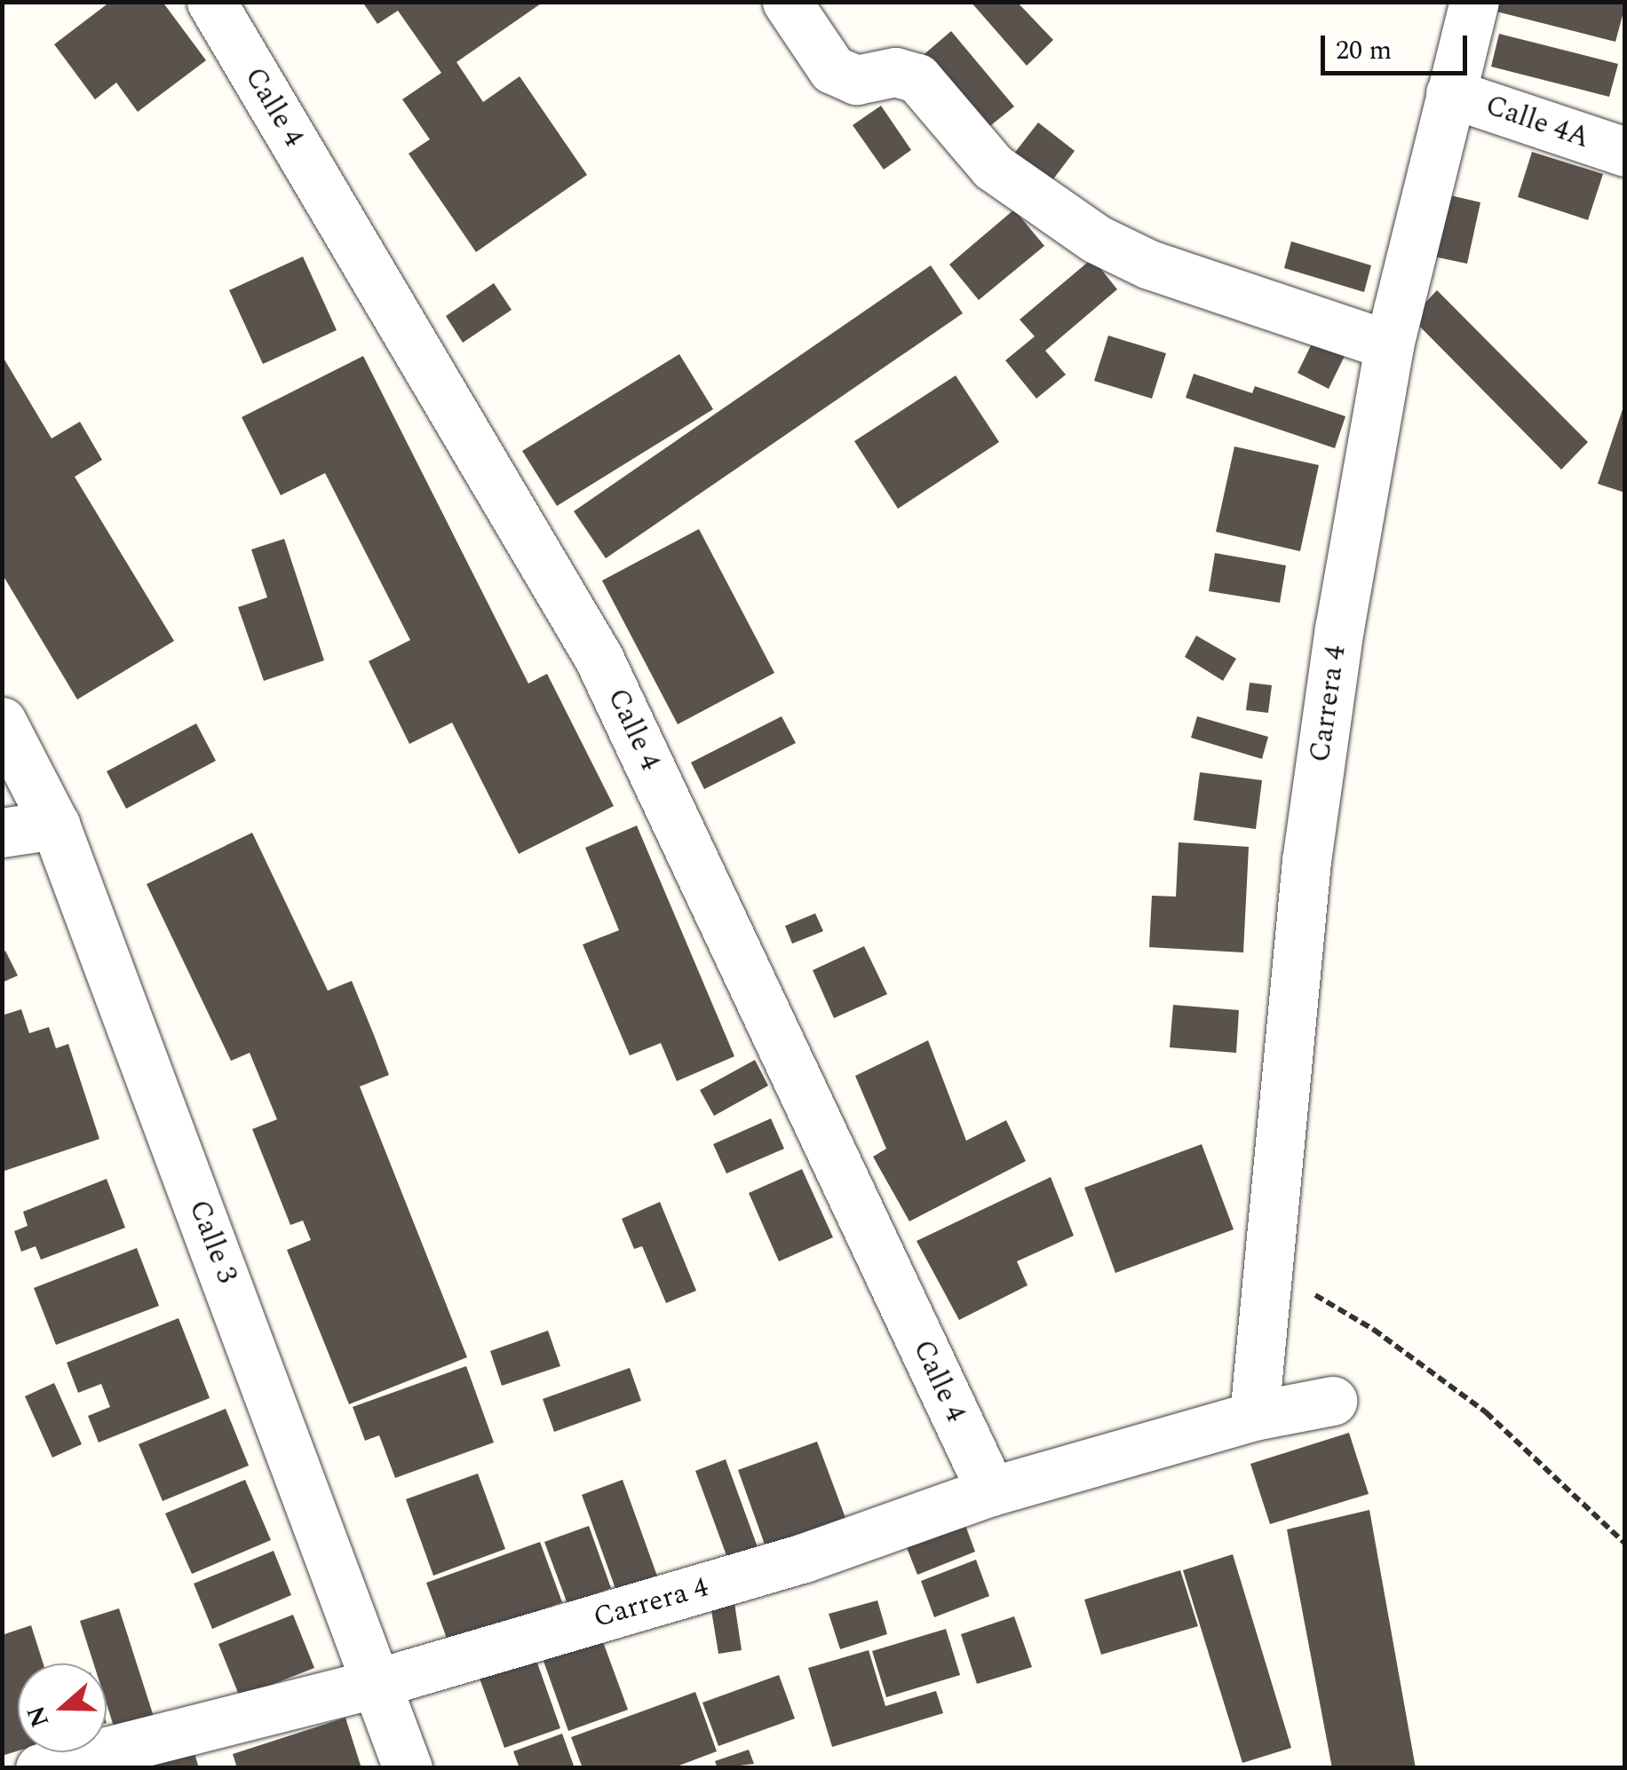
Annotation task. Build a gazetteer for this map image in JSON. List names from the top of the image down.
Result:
{
  "streets": {
    "street": [
      "Calle 4",
      "Calle 4A",
      "Carrera 4",
      "Calle 3"
    ]
  },
  "crossings": [
    ["Calle 4", "Carrera 4"],
    ["Calle 4A", "Carrera 4"],
    ["Carrera 4", "Calle 3"]
  ],
  "scale_bar": "20 m",
  "north": "left"
}
